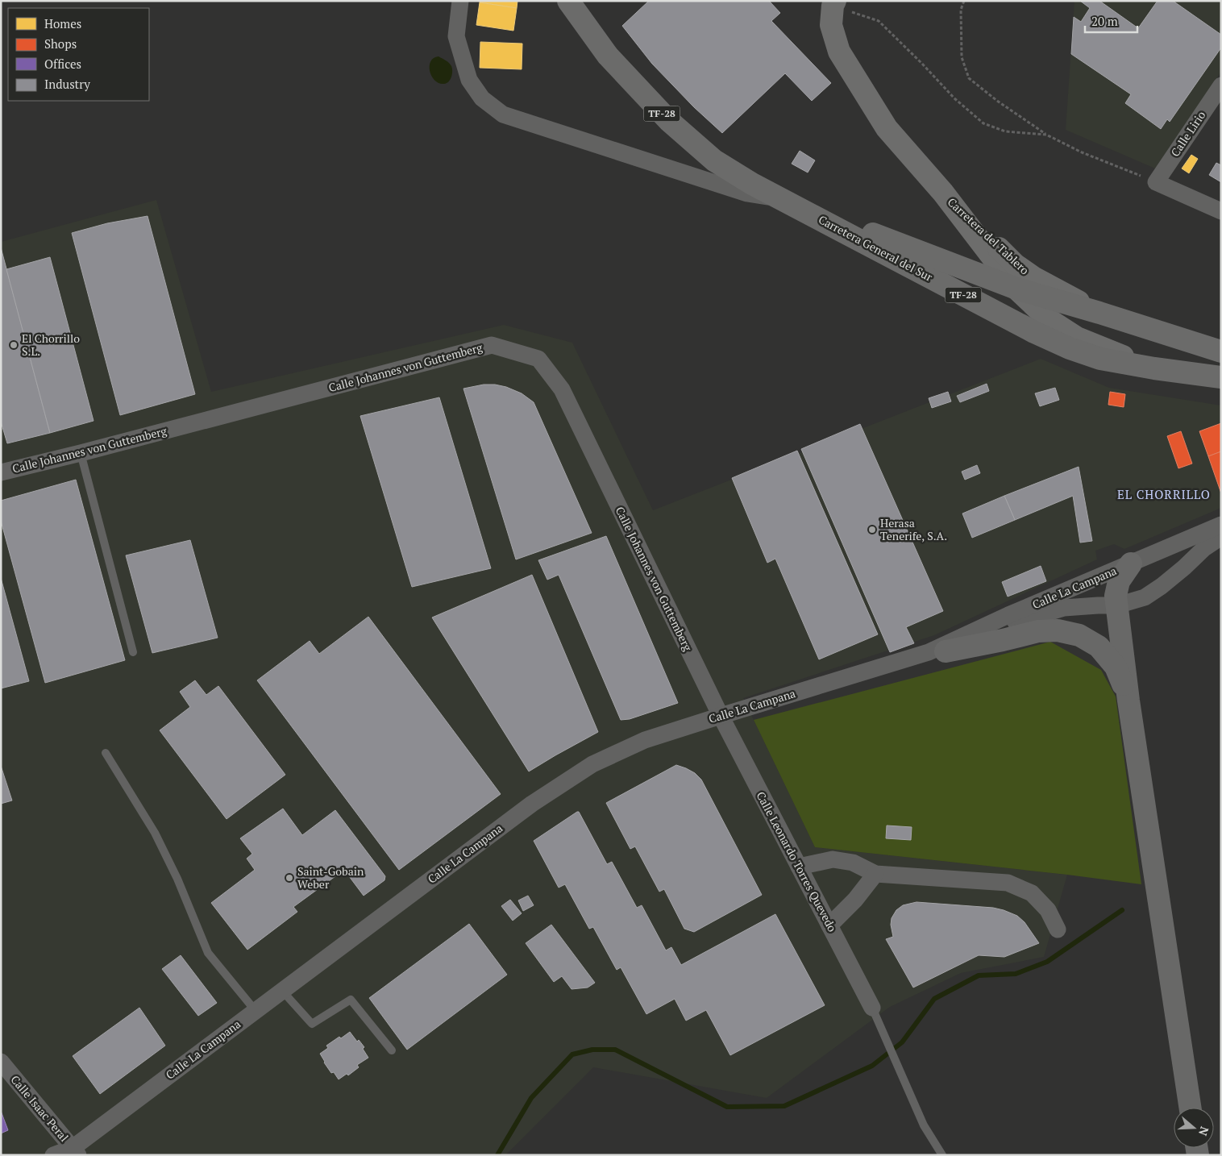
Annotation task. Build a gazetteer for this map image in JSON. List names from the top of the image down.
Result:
{
  "streets": {
    "main road": ["TF-28", "Carretera del Tablero", "Carretera General del Sur"],
    "street": [
      "Calle Lirio",
      "Calle Johannes von Guttemberg",
      "Calle La Campana",
      "Calle Leonardo Torres Quevedo",
      "Calle Isaac Peral"
    ]
  },
  "crossings": [
    ["Carretera del Tablero", "Carretera General del Sur"],
    ["Calle Johannes von Guttemberg", "Calle La Campana"],
    ["Calle Johannes von Guttemberg", "Calle Leonardo Torres Quevedo"],
    ["Calle La Campana", "Calle Leonardo Torres Quevedo"],
    ["Calle La Campana", "Calle Isaac Peral"]
  ],
  "districts": ["EL CHORRILLO"],
  "places": ["El Chorrillo S.L.", "Herasa Tenerife, S.A.", "Saint-Gobain Weber"],
  "legend": [
    "Homes",
    "Shops",
    "Offices",
    "Industry"
  ],
  "scale_bar": "20 m",
  "north": "right"
}
